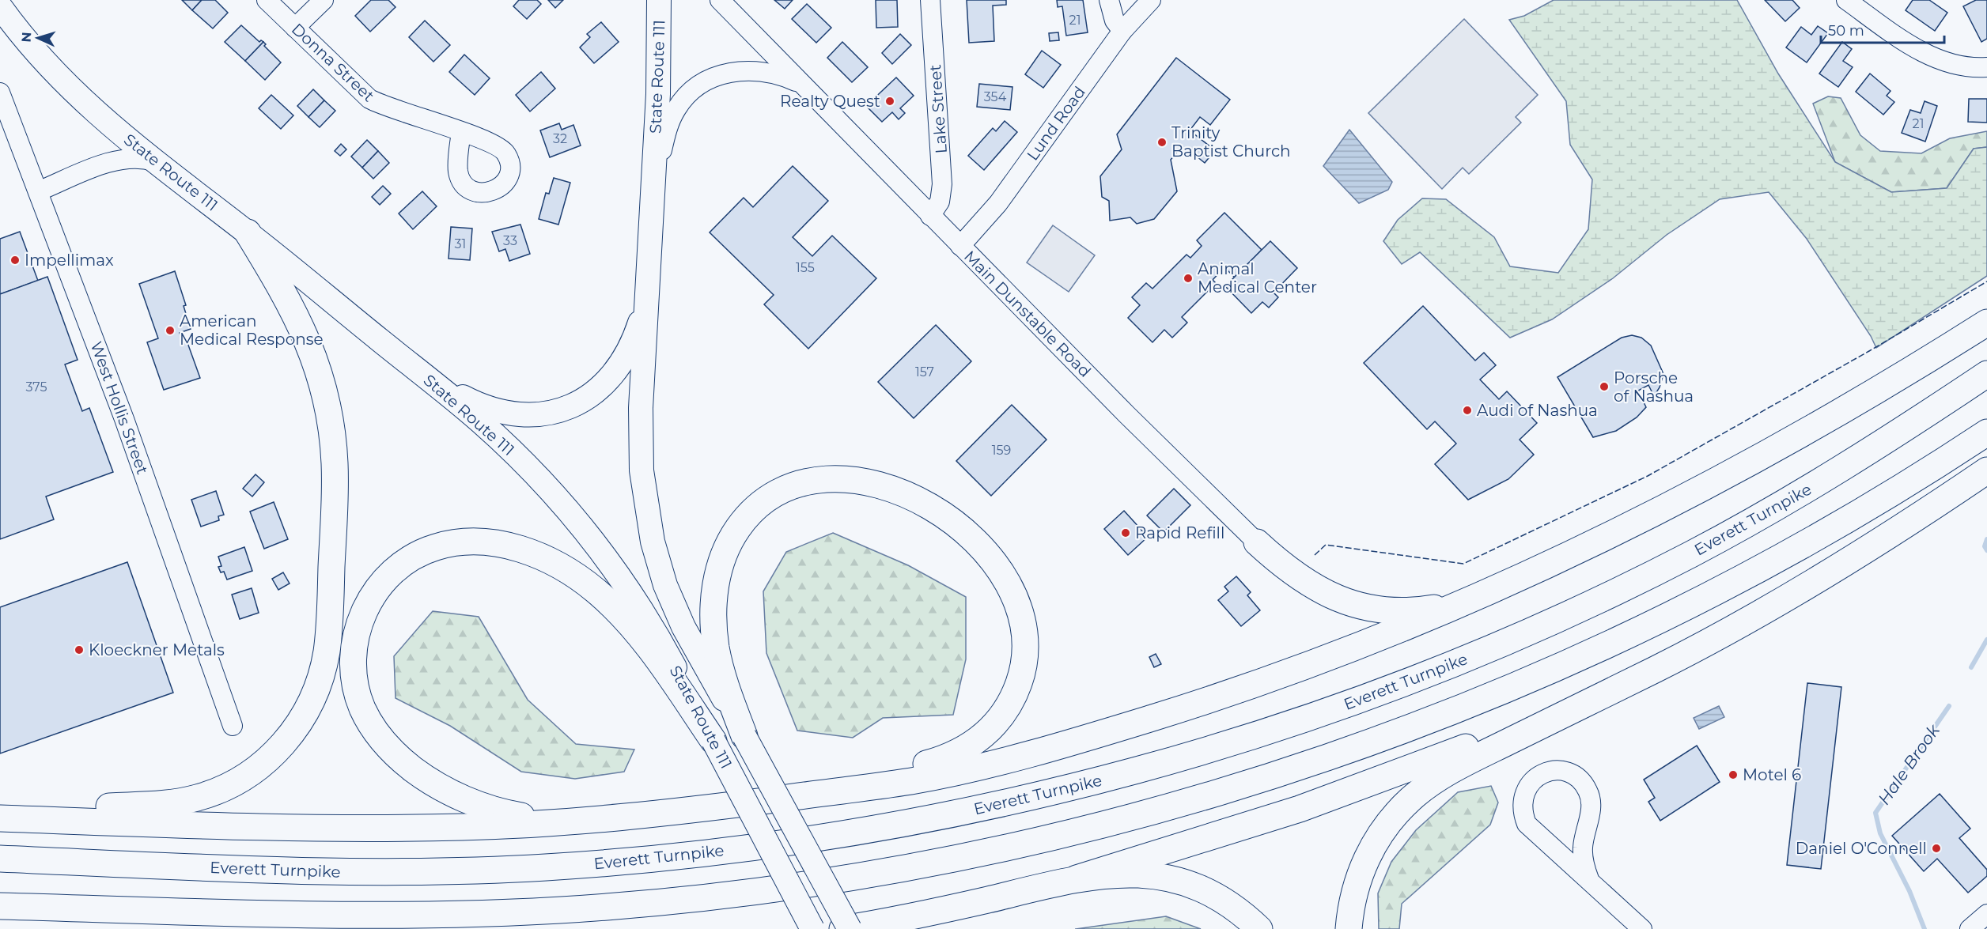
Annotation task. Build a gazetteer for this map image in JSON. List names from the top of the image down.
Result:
{
  "streets": {
    "highway": ["Everett Turnpike"],
    "main road": ["State Route 111"],
    "street": [
      "Donna Street",
      "Lake Street",
      "Lund Road",
      "Main Dunstable Road",
      "West Hollis Street"
    ]
  },
  "crossings": [
    ["State Route 111", "Main Dunstable Road"],
    ["Lake Street", "Main Dunstable Road"],
    ["Lund Road", "Main Dunstable Road"]
  ],
  "water": ["Hale Brook"],
  "places": [
    "Realty Quest",
    "Trinity Baptist Church",
    "Impellimax",
    "Animal Medical Center",
    "American Medical Response",
    "Porsche of Nashua",
    "Audi of Nashua",
    "Rapid Refill",
    "Kloeckner Metals",
    "Motel 6",
    "Daniel O'Connell"
  ],
  "house_numbers": [
    "21",
    "354",
    "21",
    "32",
    "33",
    "31",
    "155",
    "157",
    "375",
    "159"
  ],
  "scale_bar": "50 m",
  "north": "left"
}
